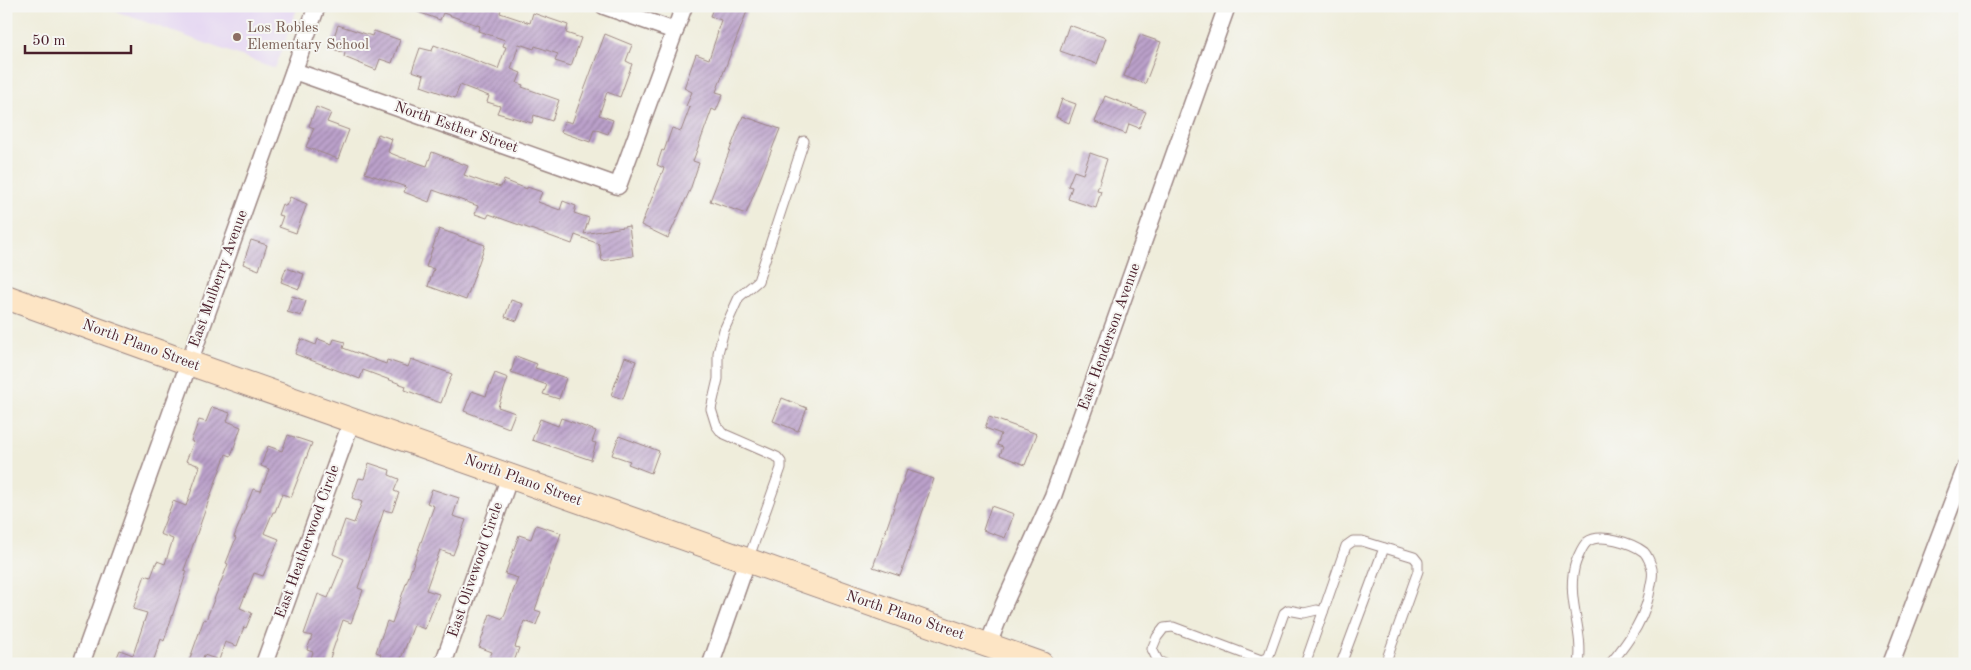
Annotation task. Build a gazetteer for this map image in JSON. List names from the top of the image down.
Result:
{
  "streets": {
    "street": [
      "North Esther Street",
      "East Mulberry Avenue",
      "East Henderson Avenue",
      "North Plano Street",
      "East Heatherwood Circle",
      "East Olivewood Circle"
    ]
  },
  "crossings": [
    ["North Esther Street", "East Mulberry Avenue"],
    ["East Mulberry Avenue", "North Plano Street"],
    ["East Henderson Avenue", "North Plano Street"],
    ["North Plano Street", "East Heatherwood Circle"],
    ["North Plano Street", "East Olivewood Circle"]
  ],
  "places": ["Los Robles Elementary School"],
  "scale_bar": "50 m"
}
